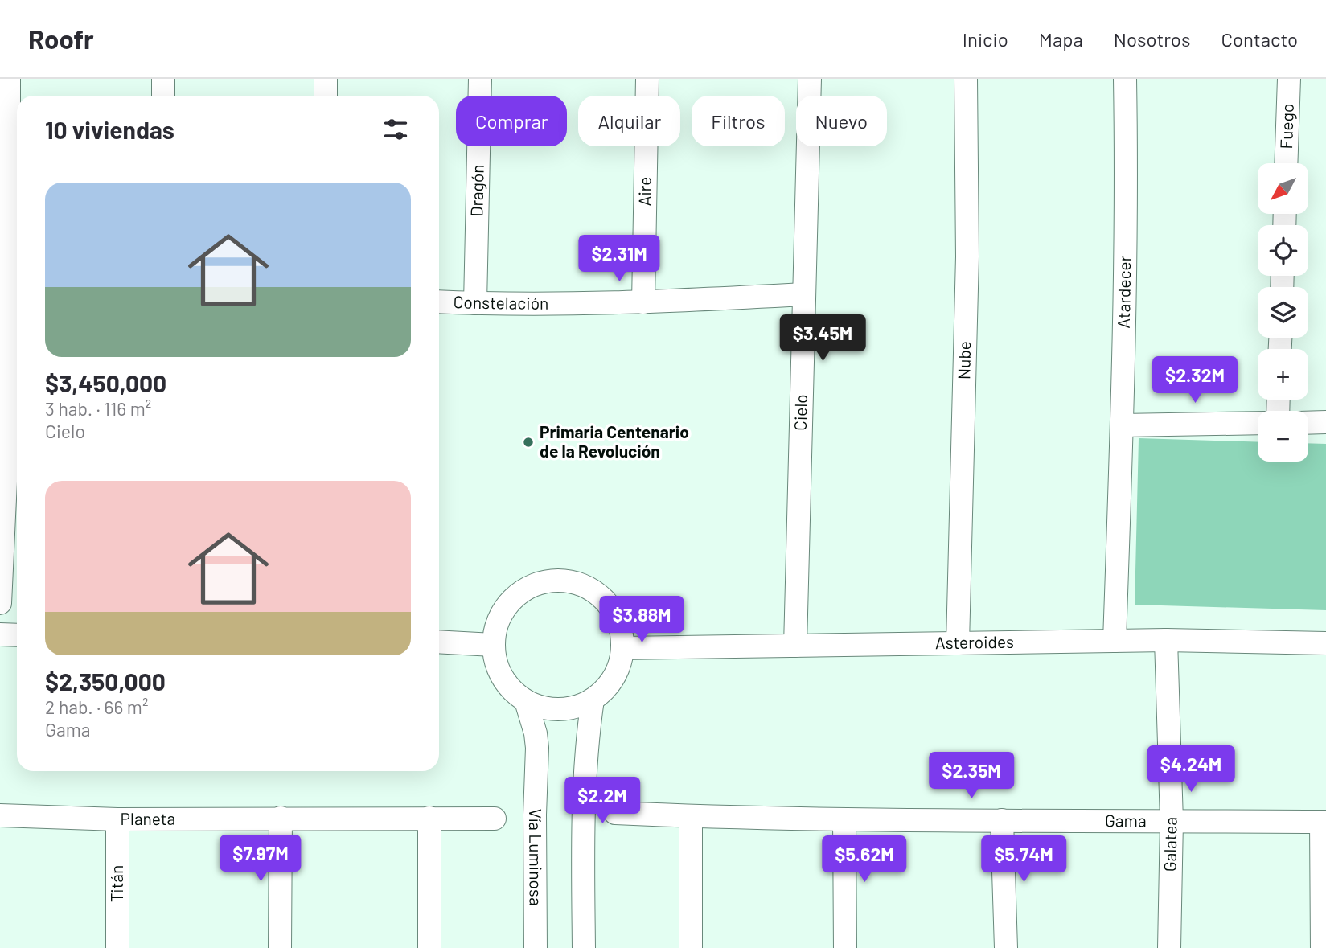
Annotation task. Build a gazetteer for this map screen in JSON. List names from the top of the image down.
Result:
{
  "streets": {
    "street": [
      "Fuego",
      "Aire",
      "Dragón",
      "Atardecer",
      "Constelación",
      "Nube",
      "Cielo",
      "Asteroides",
      "Planeta",
      "Gama",
      "Galatea",
      "Vía Luminosa",
      "Titán"
    ]
  },
  "crossings": [
    ["Aire", "Constelación"],
    ["Dragón", "Constelación"],
    ["Atardecer", "Asteroides"],
    ["Constelación", "Cielo"],
    ["Nube", "Asteroides"],
    ["Cielo", "Asteroides"],
    ["Asteroides", "Galatea"],
    ["Asteroides", "Vía Luminosa"],
    ["Planeta", "Titán"],
    ["Gama", "Galatea"]
  ],
  "places": ["Primaria Centenario de la Revolución"],
  "north": "bottom left",
  "page": {
    "header": "Roofr",
    "nav": [
      "Inicio",
      "Mapa",
      "Nosotros",
      "Contacto"
    ],
    "chip": [
      "Comprar",
      "Alquilar",
      "Filtros",
      "Nuevo"
    ],
    "heading": "10 viviendas",
    "map_buttons": ["+", "−"],
    "list": [
      {
        "name": "$3,450,000",
        "note": "3 hab. · 116 m² · Cielo"
      },
      {
        "name": "$2,350,000",
        "note": "2 hab. · 66 m² · Gama"
      }
    ],
    "price": [
      "$2.31M",
      "$3.45M",
      "$2.32M",
      "$3.88M",
      "$4.24M",
      "$2.35M",
      "$2.2M",
      "$7.97M",
      "$5.62M",
      "$5.74M"
    ]
  }
}
